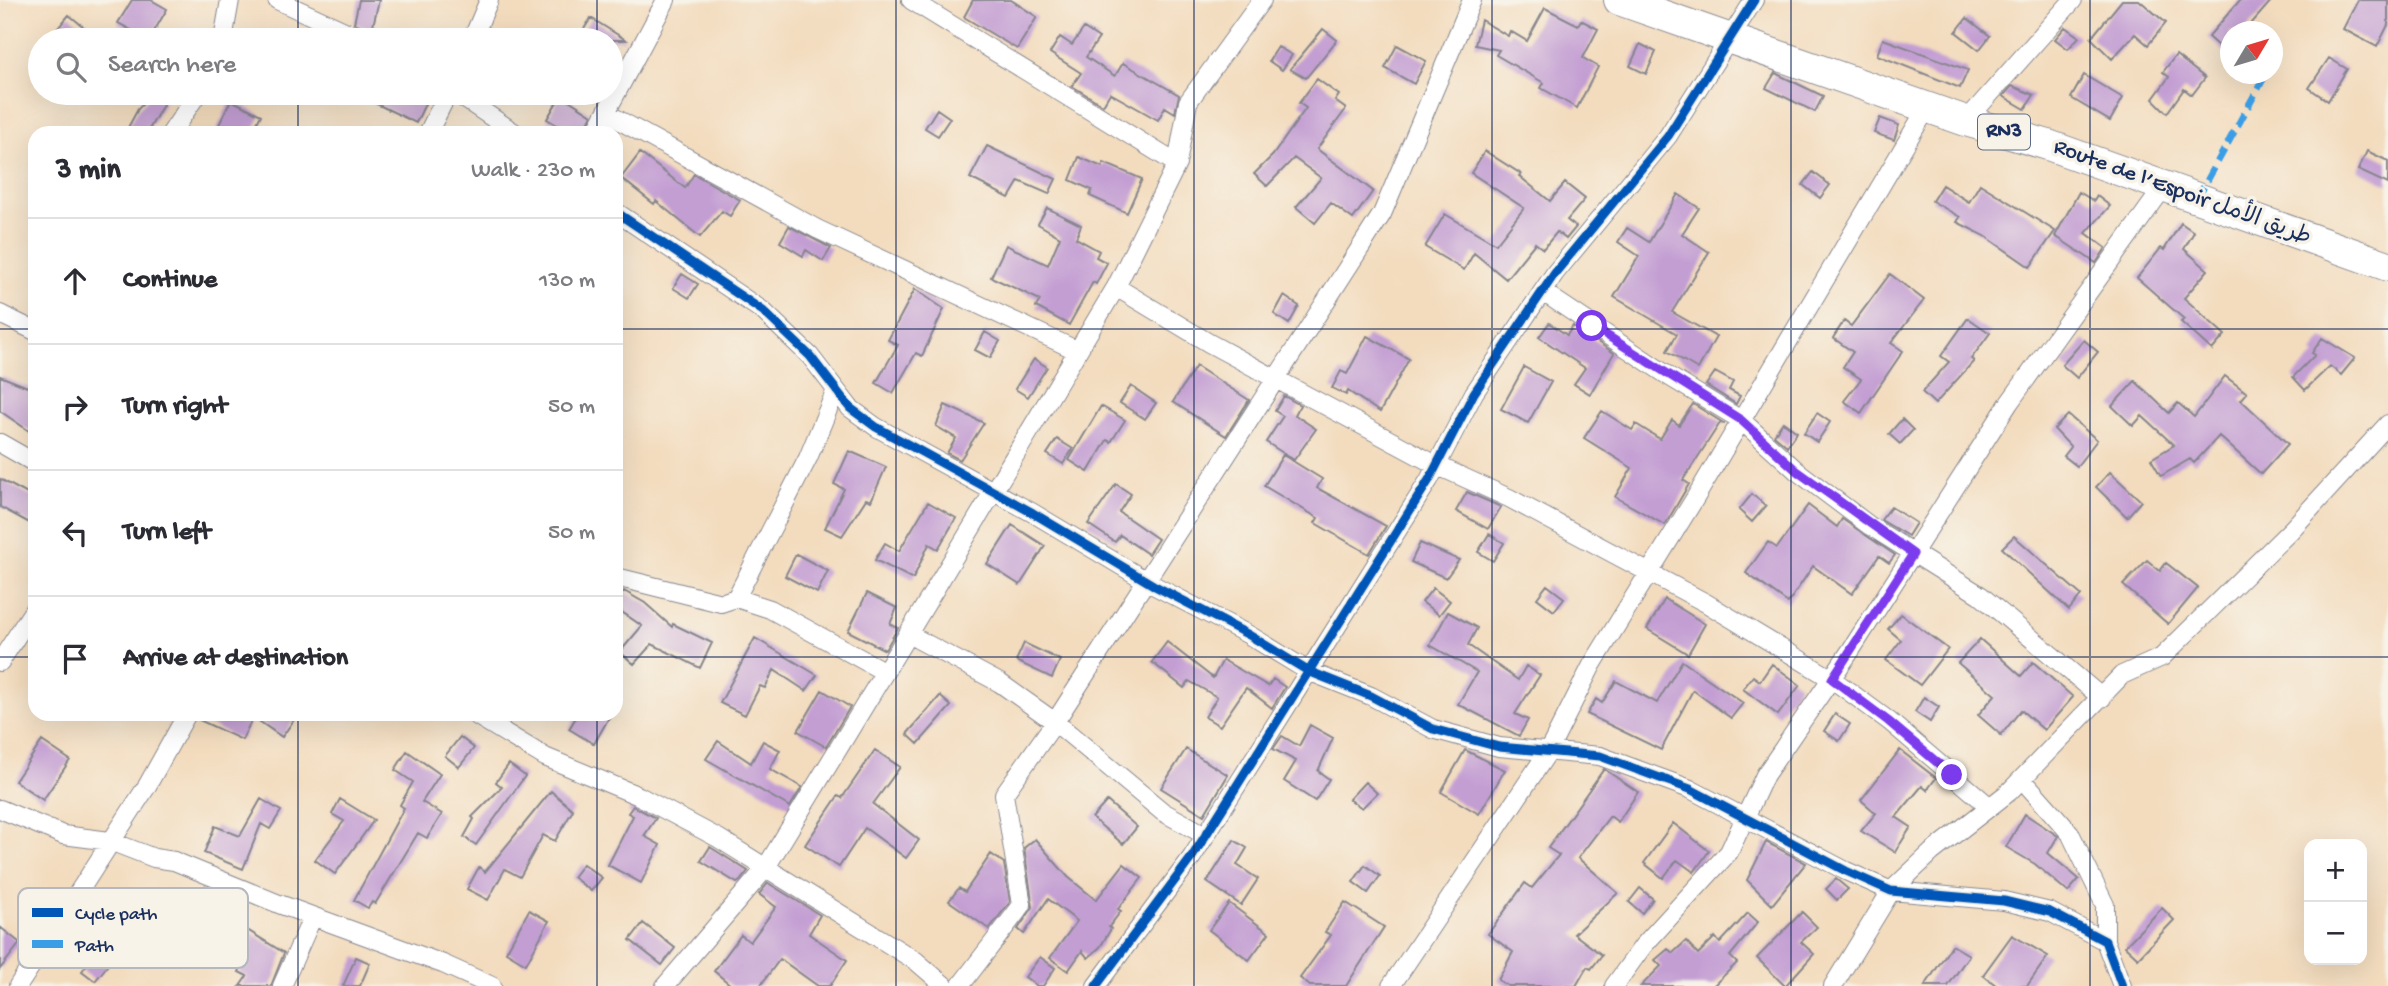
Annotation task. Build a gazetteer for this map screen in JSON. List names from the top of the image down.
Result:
{
  "streets": {
    "highway": ["RN3", "Route de l’Espoir طريق الأمل"]
  },
  "legend": ["Cycle path", "Path"],
  "north": "top right",
  "page": {
    "search": "Search here",
    "heading": ["3 min", "Walk · 230 m"],
    "list": [
      ["Continue", "130 m"],
      ["Turn right", "50 m"],
      ["Turn left", "50 m"],
      "Arrive at destination"
    ],
    "map_buttons": ["+", "−"]
  }
}
